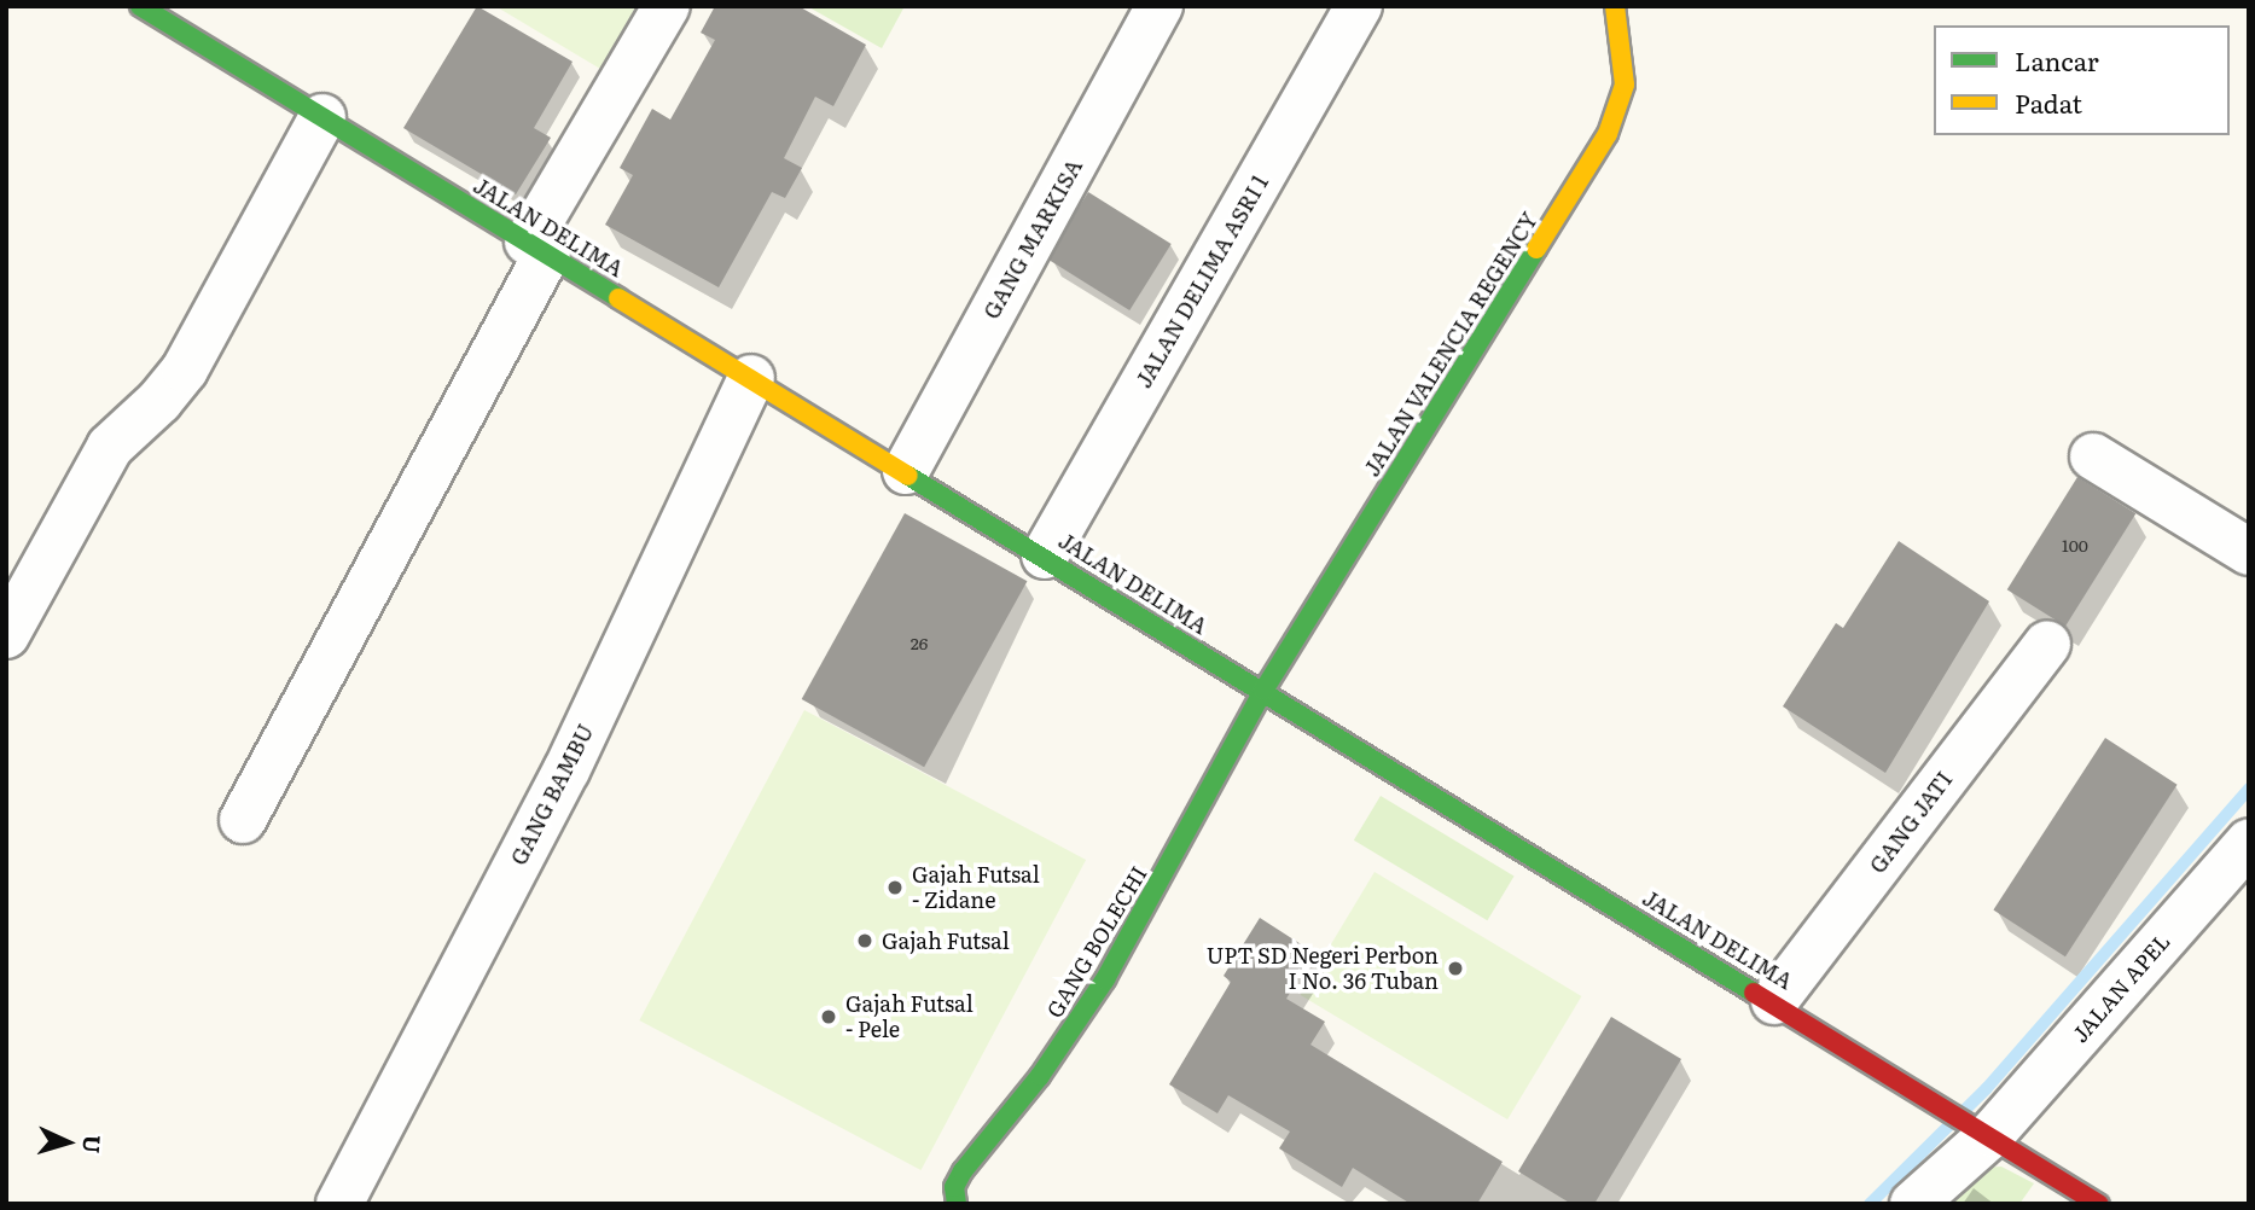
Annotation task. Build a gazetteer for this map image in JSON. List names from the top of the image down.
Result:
{
  "streets": {
    "street": [
      "JALAN DELIMA",
      "GANG MARKISA",
      "JALAN DELIMA ASRI 1",
      "JALAN VALENCIA REGENCY",
      "GANG BAMBU",
      "GANG JATI",
      "GANG BOLECHI",
      "JALAN APEL"
    ]
  },
  "crossings": [
    ["JALAN DELIMA", "GANG MARKISA"],
    ["JALAN DELIMA", "JALAN DELIMA ASRI 1"],
    ["JALAN DELIMA", "JALAN VALENCIA REGENCY"],
    ["JALAN DELIMA", "GANG BAMBU"],
    ["JALAN DELIMA", "GANG JATI"],
    ["JALAN DELIMA", "GANG BOLECHI"],
    ["JALAN DELIMA", "JALAN APEL"],
    ["JALAN VALENCIA REGENCY", "GANG BOLECHI"]
  ],
  "places": [
    "Gajah Futsal - Zidane",
    "Gajah Futsal",
    "UPT SD Negeri Perbon I No. 36 Tuban",
    "Gajah Futsal - Pele"
  ],
  "house_numbers": ["100", "26"],
  "legend": ["Lancar", "Padat"],
  "north": "right"
}
